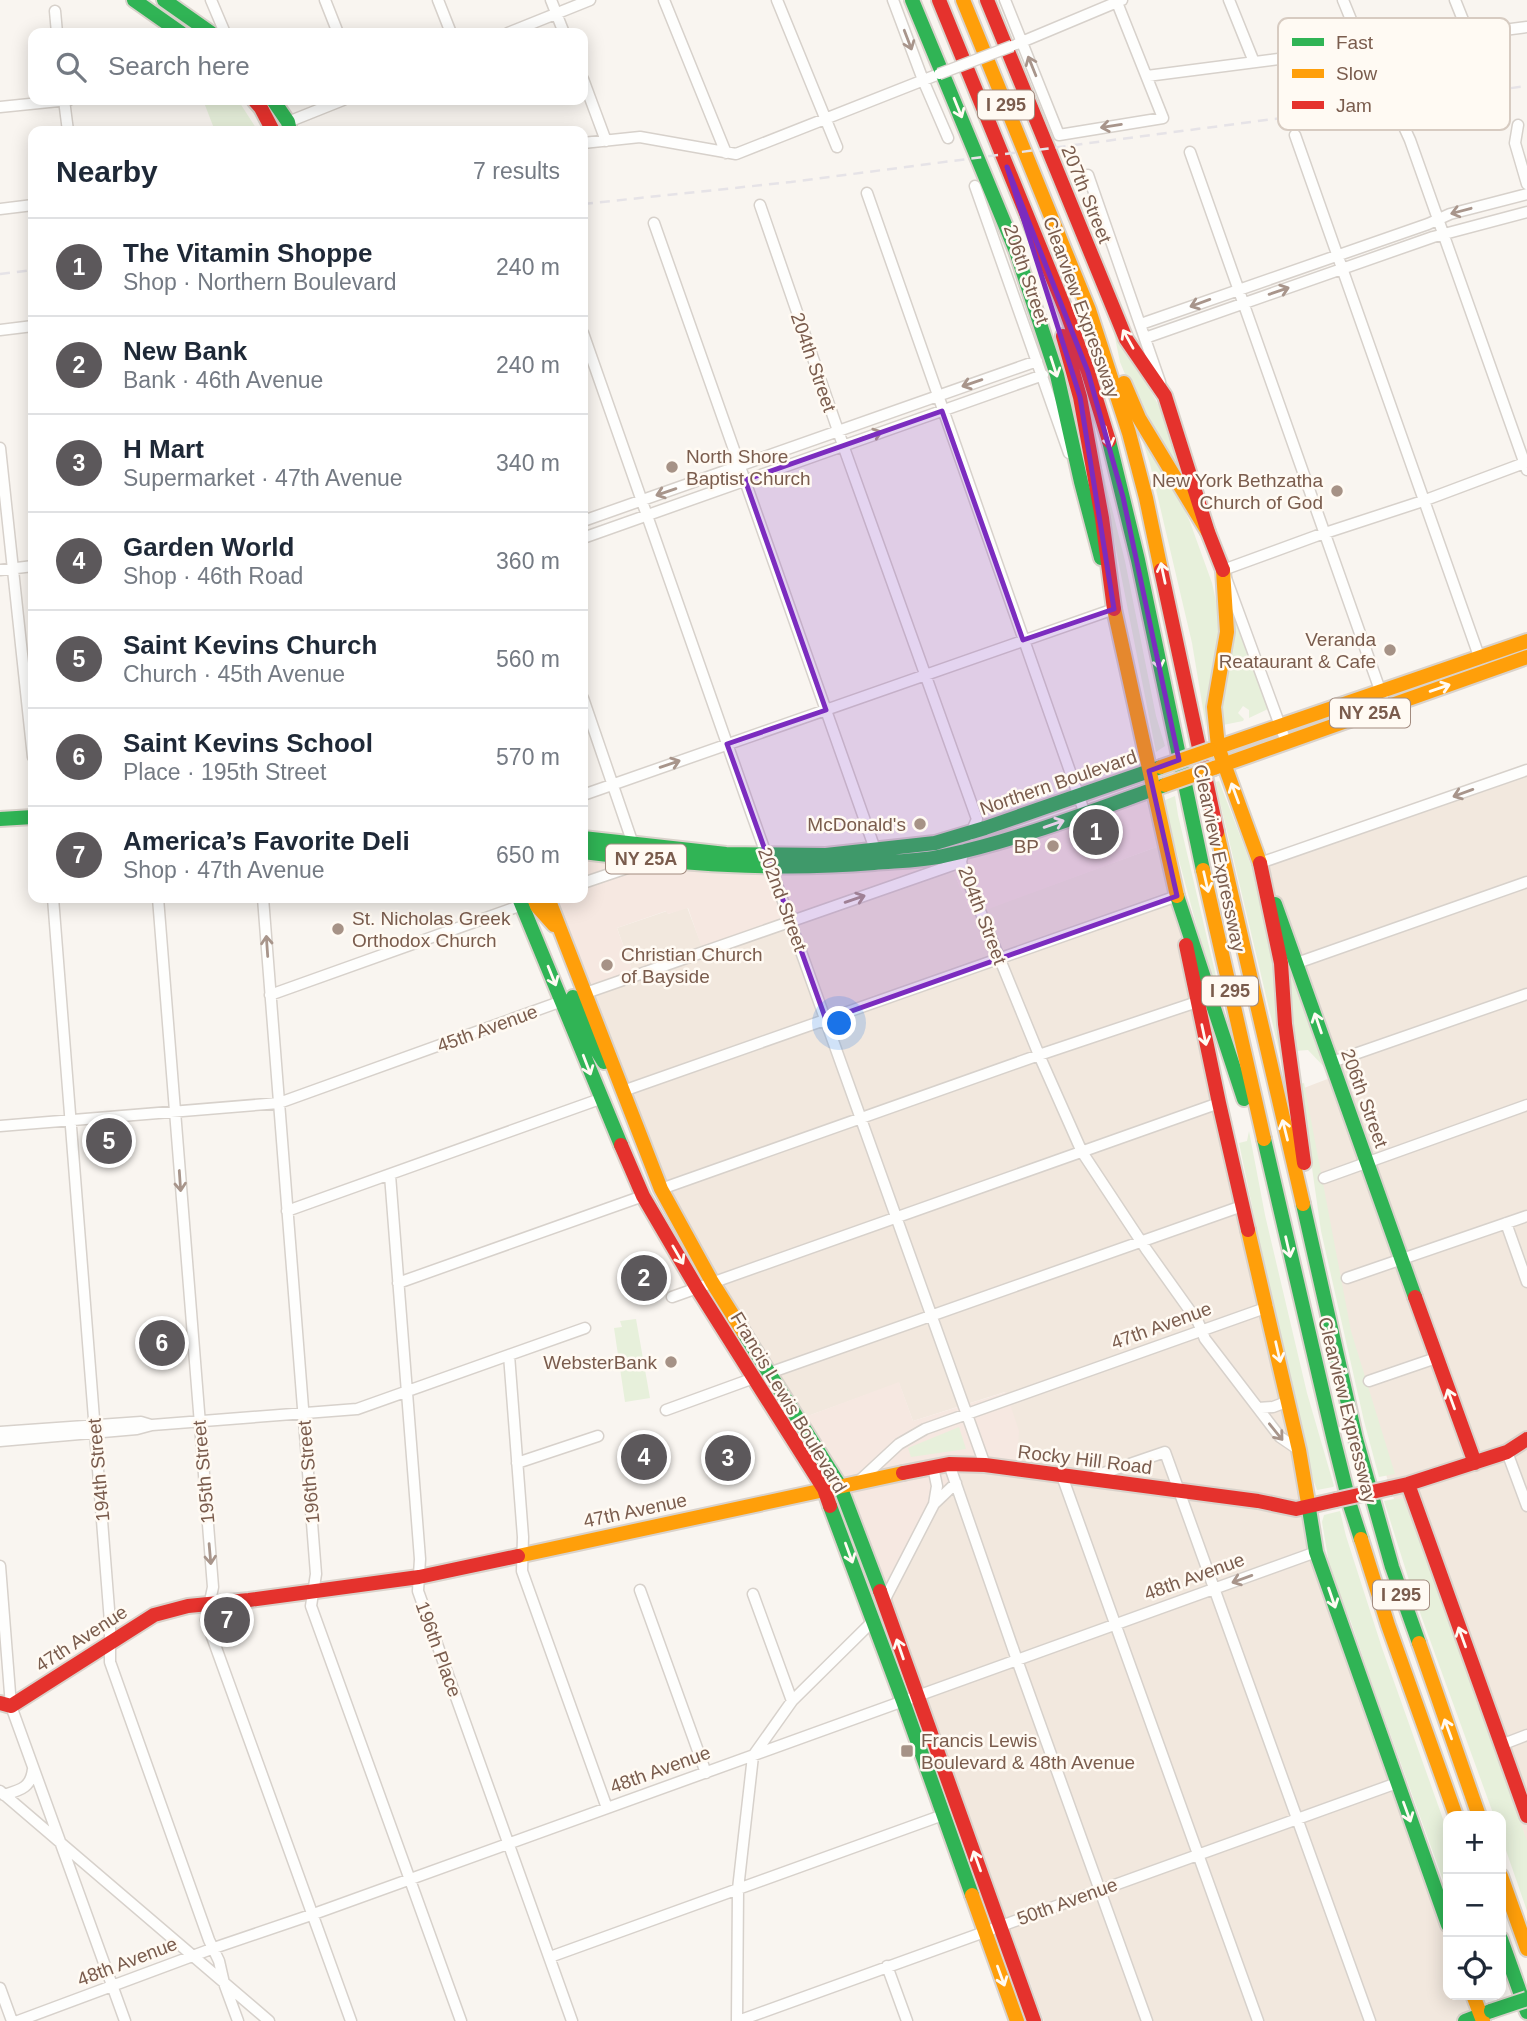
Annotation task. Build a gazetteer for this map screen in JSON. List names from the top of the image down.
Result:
{
  "streets": {
    "main road": [
      "I 295",
      "207th Street",
      "206th Street",
      "Clearview Expressway",
      "NY 25A",
      "Northern Boulevard",
      "47th Avenue",
      "Francis Lewis Boulevard",
      "Rocky Hill Road"
    ],
    "street": [
      "204th Street",
      "202nd Street",
      "45th Avenue",
      "194th Street",
      "195th Street",
      "196th Street",
      "48th Avenue",
      "196th Place",
      "50th Avenue"
    ]
  },
  "crossings": [
    ["206th Street", "Northern Boulevard"],
    ["204th Street", "Northern Boulevard"],
    ["204th Street", "45th Avenue"],
    ["204th Street", "47th Avenue"],
    ["Northern Boulevard", "202nd Street"],
    ["Northern Boulevard", "45th Avenue"],
    ["202nd Street", "45th Avenue"],
    ["202nd Street", "47th Avenue"],
    ["202nd Street", "Rocky Hill Road"],
    ["45th Avenue", "Francis Lewis Boulevard"],
    ["45th Avenue", "194th Street"],
    ["45th Avenue", "195th Street"],
    ["45th Avenue", "196th Street"],
    ["47th Avenue", "Francis Lewis Boulevard"],
    ["47th Avenue", "Rocky Hill Road"],
    ["47th Avenue", "194th Street"],
    ["47th Avenue", "195th Street"],
    ["47th Avenue", "196th Street"],
    ["47th Avenue", "196th Place"],
    ["Francis Lewis Boulevard", "48th Avenue"],
    ["Francis Lewis Boulevard", "50th Avenue"],
    ["194th Street", "48th Avenue"],
    ["195th Street", "48th Avenue"],
    ["196th Street", "48th Avenue"],
    ["48th Avenue", "196th Place"]
  ],
  "one_way": ["195th Street"],
  "places": {
    "other": [
      "North Shore Baptist Church",
      "New York Bethzatha Church of God",
      "Veranda Reataurant & Cafe",
      "McDonald's",
      "BP",
      "St. Nicholas Greek Orthodox Church",
      "Christian Church of Bayside",
      "WebsterBank"
    ],
    "transit": ["Francis Lewis Boulevard & 48th Avenue"]
  },
  "legend": ["Fast", "Slow", "Jam"],
  "page": {
    "search": "Search here",
    "heading": ["Nearby", "7 results"],
    "list": [
      {
        "mark": "1",
        "name": "The Vitamin Shoppe",
        "note": "Shop · Northern Boulevard",
        "value": "240 m"
      },
      {
        "mark": "2",
        "name": "New Bank",
        "note": "Bank · 46th Avenue",
        "value": "240 m"
      },
      {
        "mark": "3",
        "name": "H Mart",
        "note": "Supermarket · 47th Avenue",
        "value": "340 m"
      },
      {
        "mark": "4",
        "name": "Garden World",
        "note": "Shop · 46th Road",
        "value": "360 m"
      },
      {
        "mark": "5",
        "name": "Saint Kevins Church",
        "note": "Church · 45th Avenue",
        "value": "560 m"
      },
      {
        "mark": "6",
        "name": "Saint Kevins School",
        "note": "Place · 195th Street",
        "value": "570 m"
      },
      {
        "mark": "7",
        "name": "America’s Favorite Deli",
        "note": "Shop · 47th Avenue",
        "value": "650 m"
      }
    ],
    "pins": [
      "1",
      "5",
      "2",
      "6",
      "4",
      "3",
      "7"
    ],
    "map_buttons": ["+", "−"]
  }
}
